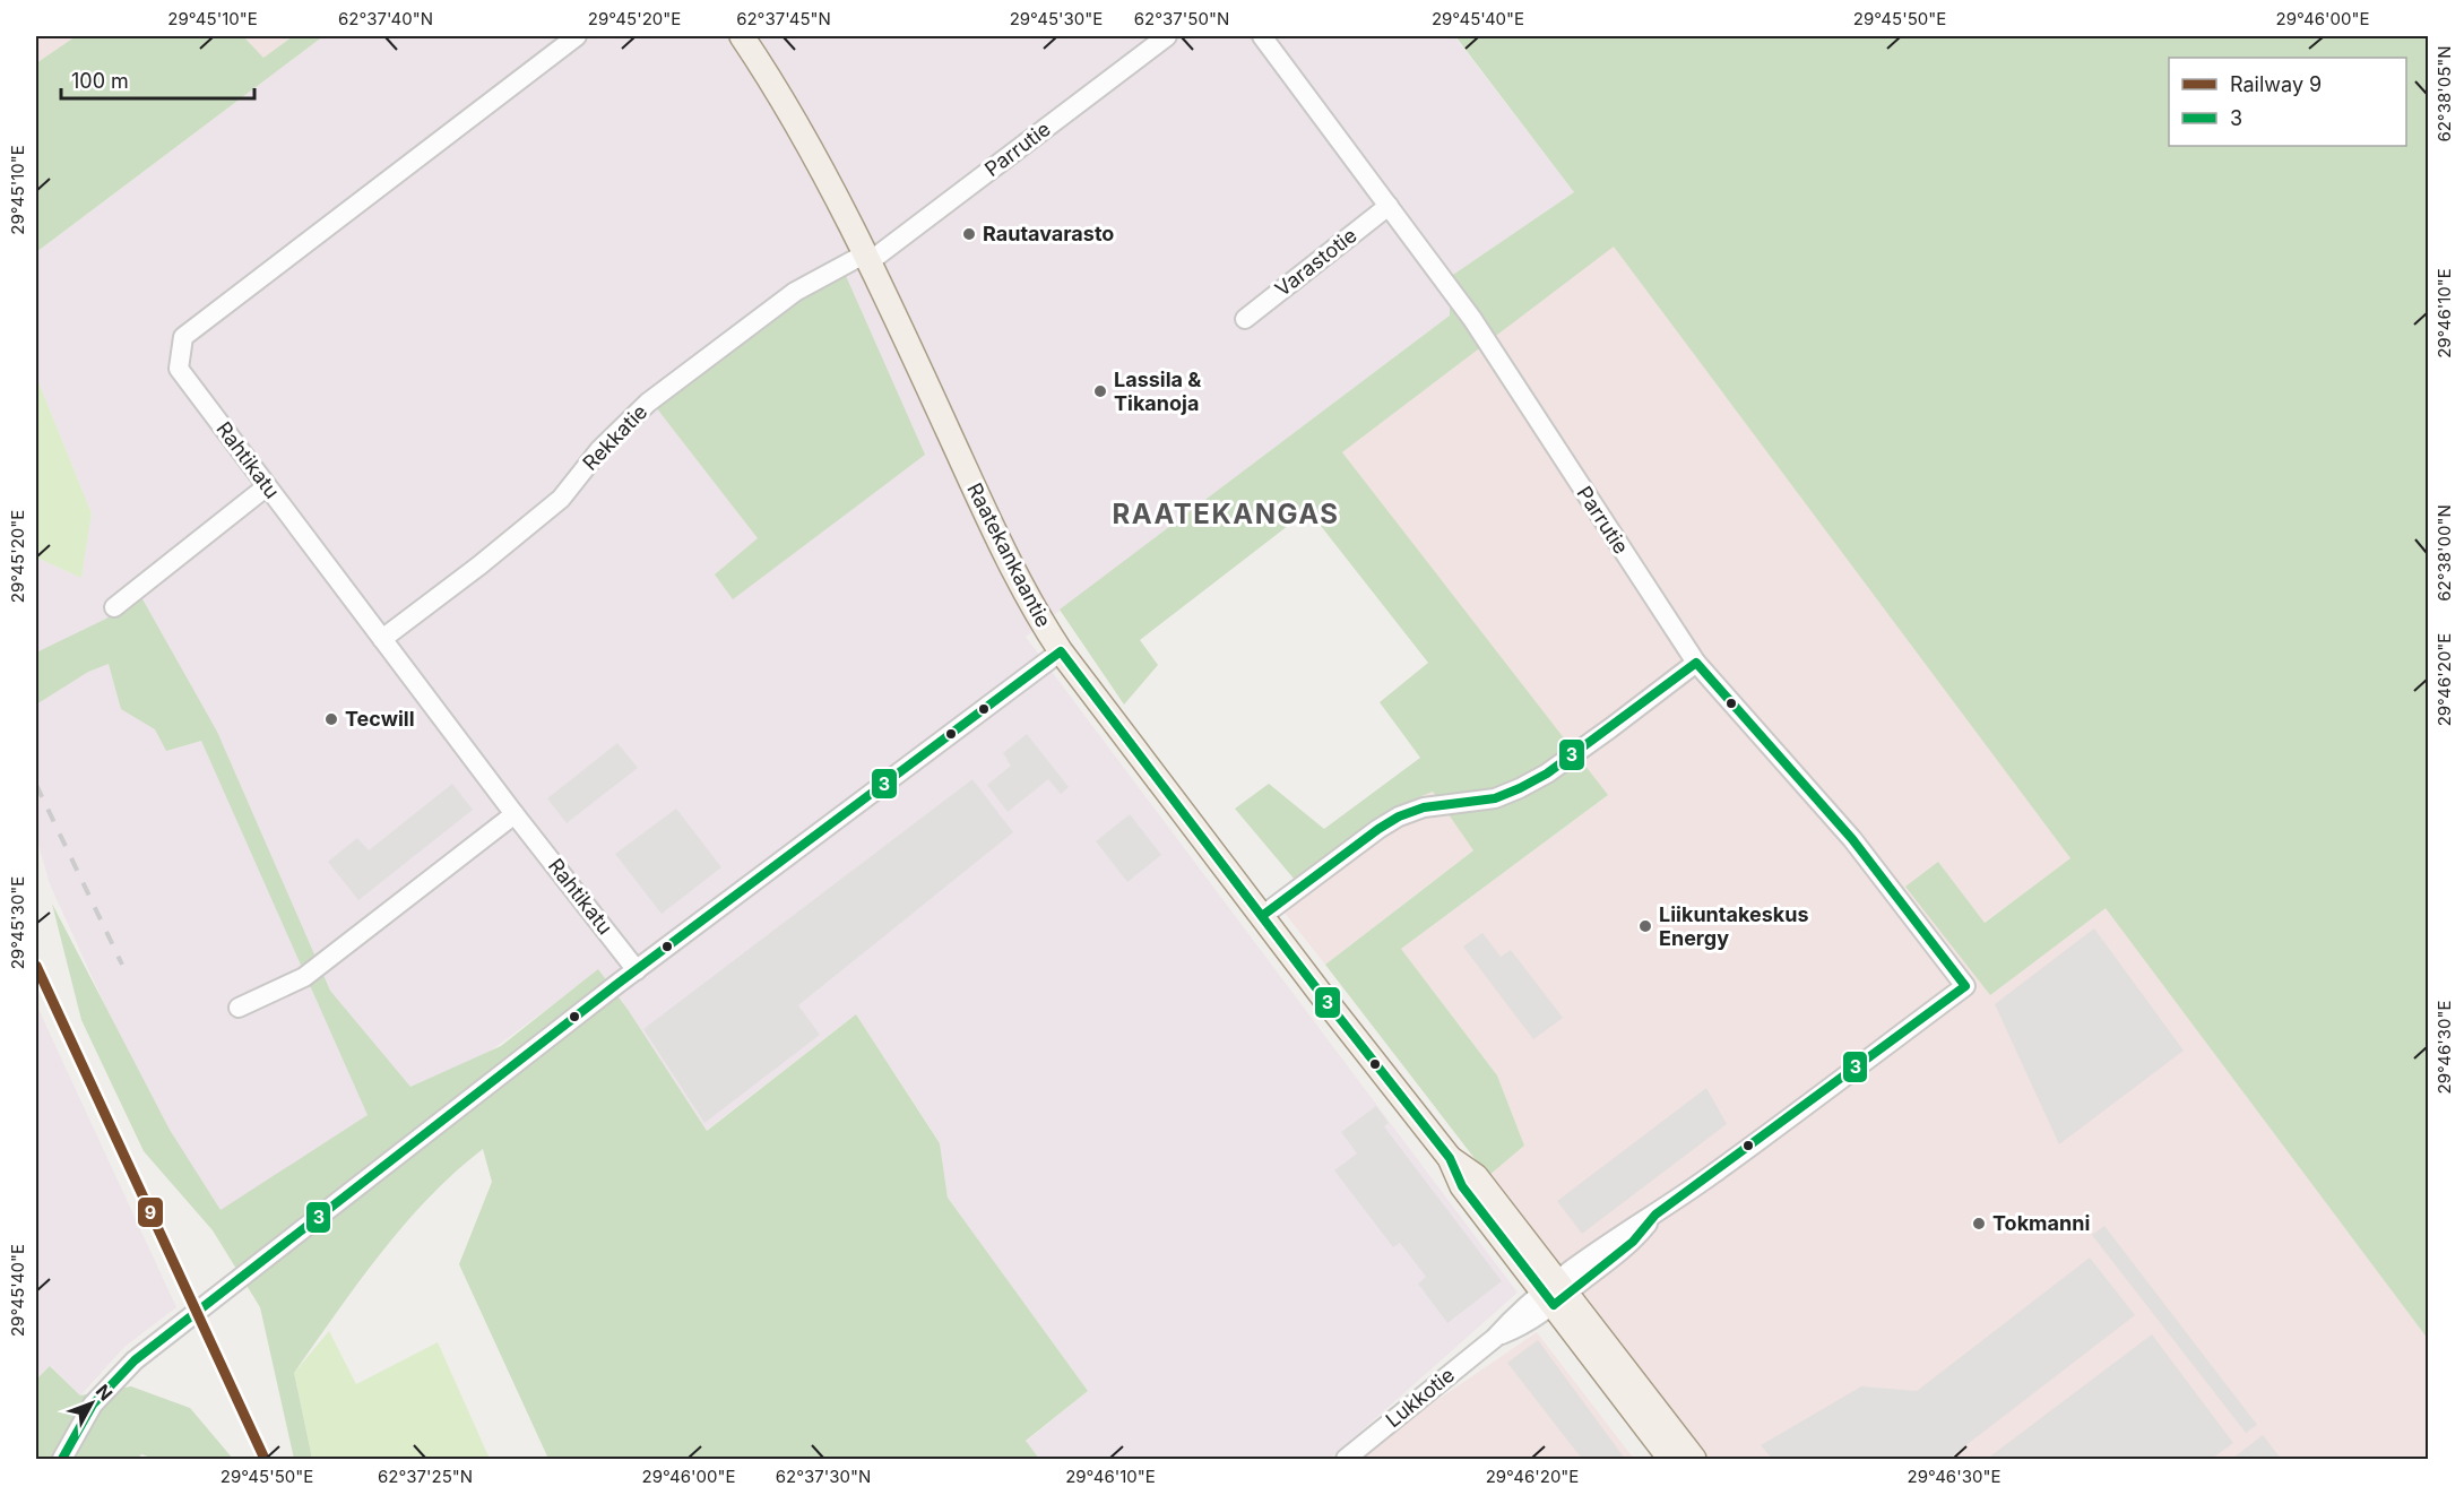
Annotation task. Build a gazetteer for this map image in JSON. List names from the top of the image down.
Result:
{
  "streets": {
    "main road": ["Raatekankaantie"],
    "street": [
      "Parrutie",
      "Varastotie",
      "Rekkatie",
      "Rahtikatu",
      "Lukkotie"
    ]
  },
  "crossings": [
    ["Parrutie", "Varastotie"],
    ["Parrutie", "Rekkatie"],
    ["Parrutie", "Raatekankaantie"],
    ["Parrutie", "Lukkotie"],
    ["Rekkatie", "Rahtikatu"],
    ["Rekkatie", "Raatekankaantie"],
    ["Raatekankaantie", "Lukkotie"]
  ],
  "districts": ["RAATEKANGAS"],
  "places": [
    "Rautavarasto",
    "Lassila & Tikanoja",
    "Tecwill",
    "Liikuntakeskus Energy",
    "Tokmanni"
  ],
  "lines": ["transit line 3", "rail line 9"],
  "legend": ["Railway 9", "3"],
  "scale_bar": "100 m",
  "north": "top right",
  "coordinates": [
    "29°45'10\"E",
    "62°37'40\"N",
    "29°45'20\"E",
    "62°37'45\"N",
    "29°45'30\"E",
    "62°37'50\"N",
    "29°45'40\"E",
    "29°45'50\"E",
    "29°46'00\"E",
    "62°38'05\"N",
    "29°46'10\"E",
    "62°38'00\"N",
    "29°46'20\"E",
    "29°46'30\"E",
    "62°37'25\"N",
    "62°37'30\"N"
  ]
}
